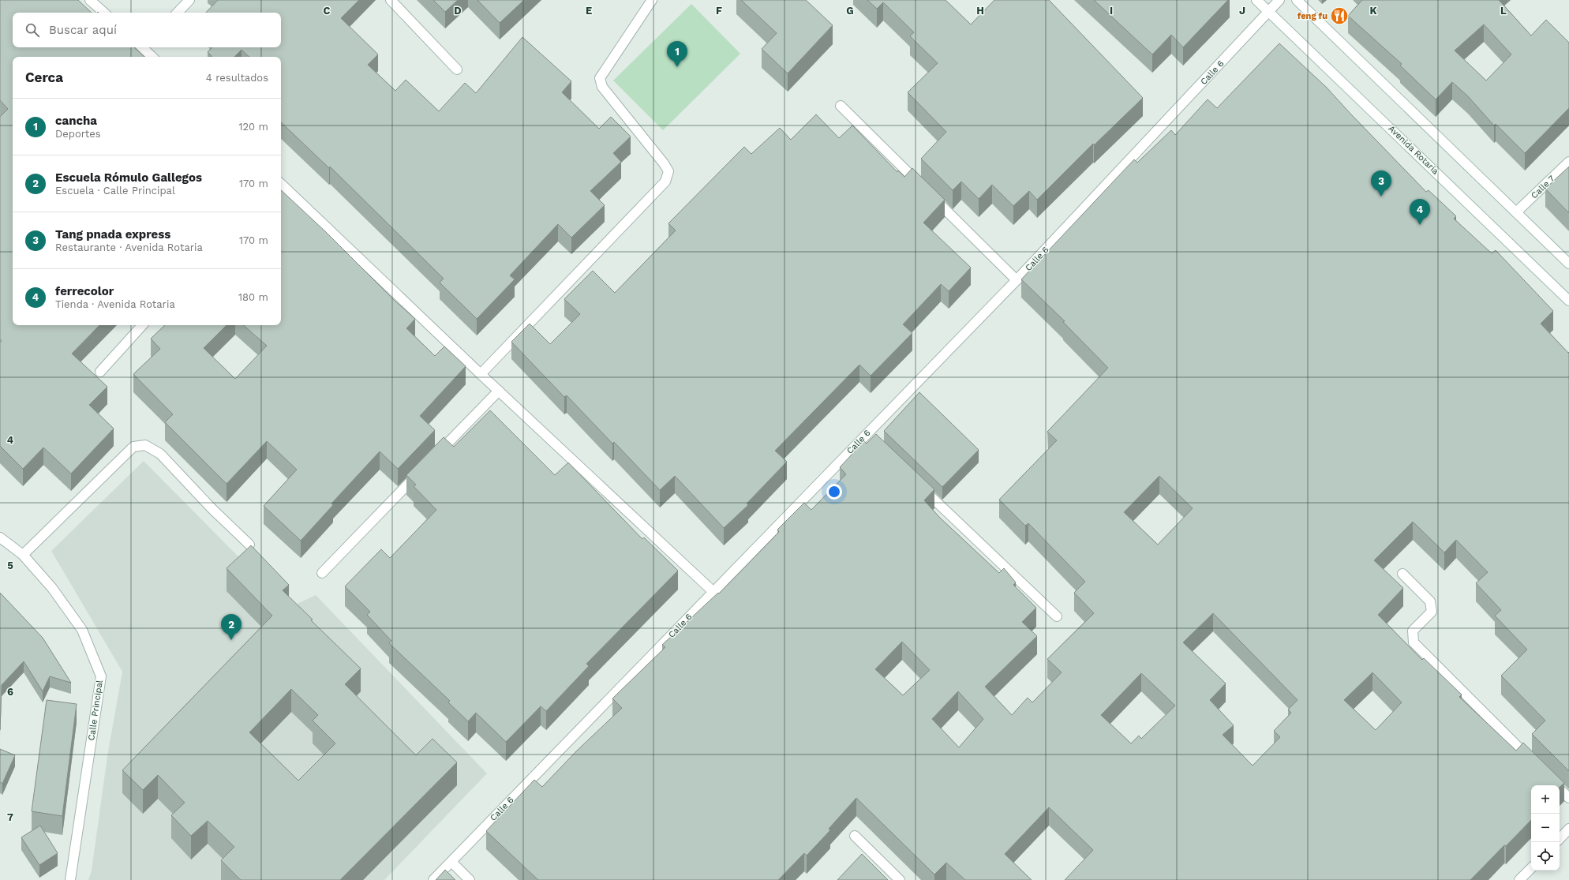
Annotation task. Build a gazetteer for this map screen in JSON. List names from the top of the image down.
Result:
{
  "streets": {
    "street": [
      "Calle 6",
      "Avenida Rotaria",
      "Calle 7",
      "Calle Principal"
    ]
  },
  "crossings": [
    ["Calle 6", "Avenida Rotaria"]
  ],
  "places": {
    "restaurant": ["feng fu"]
  },
  "page": {
    "search": "Buscar aquí",
    "pins": [
      "1",
      "3",
      "4",
      "2"
    ],
    "heading": ["Cerca", "4 resultados"],
    "list": [
      {
        "mark": "1",
        "name": "cancha",
        "note": "Deportes",
        "value": "120 m"
      },
      {
        "mark": "2",
        "name": "Escuela Rómulo Gallegos",
        "note": "Escuela · Calle Principal",
        "value": "170 m"
      },
      {
        "mark": "3",
        "name": "Tang pnada express",
        "note": "Restaurante · Avenida Rotaria",
        "value": "170 m"
      },
      {
        "mark": "4",
        "name": "ferrecolor",
        "note": "Tienda · Avenida Rotaria",
        "value": "180 m"
      }
    ],
    "map_buttons": ["+", "−"]
  },
  "grid": {
    "columns": [
      "C",
      "D",
      "E",
      "F",
      "G",
      "H",
      "I",
      "J",
      "K",
      "L"
    ],
    "rows": [
      "4",
      "5",
      "6",
      "7"
    ]
  }
}
